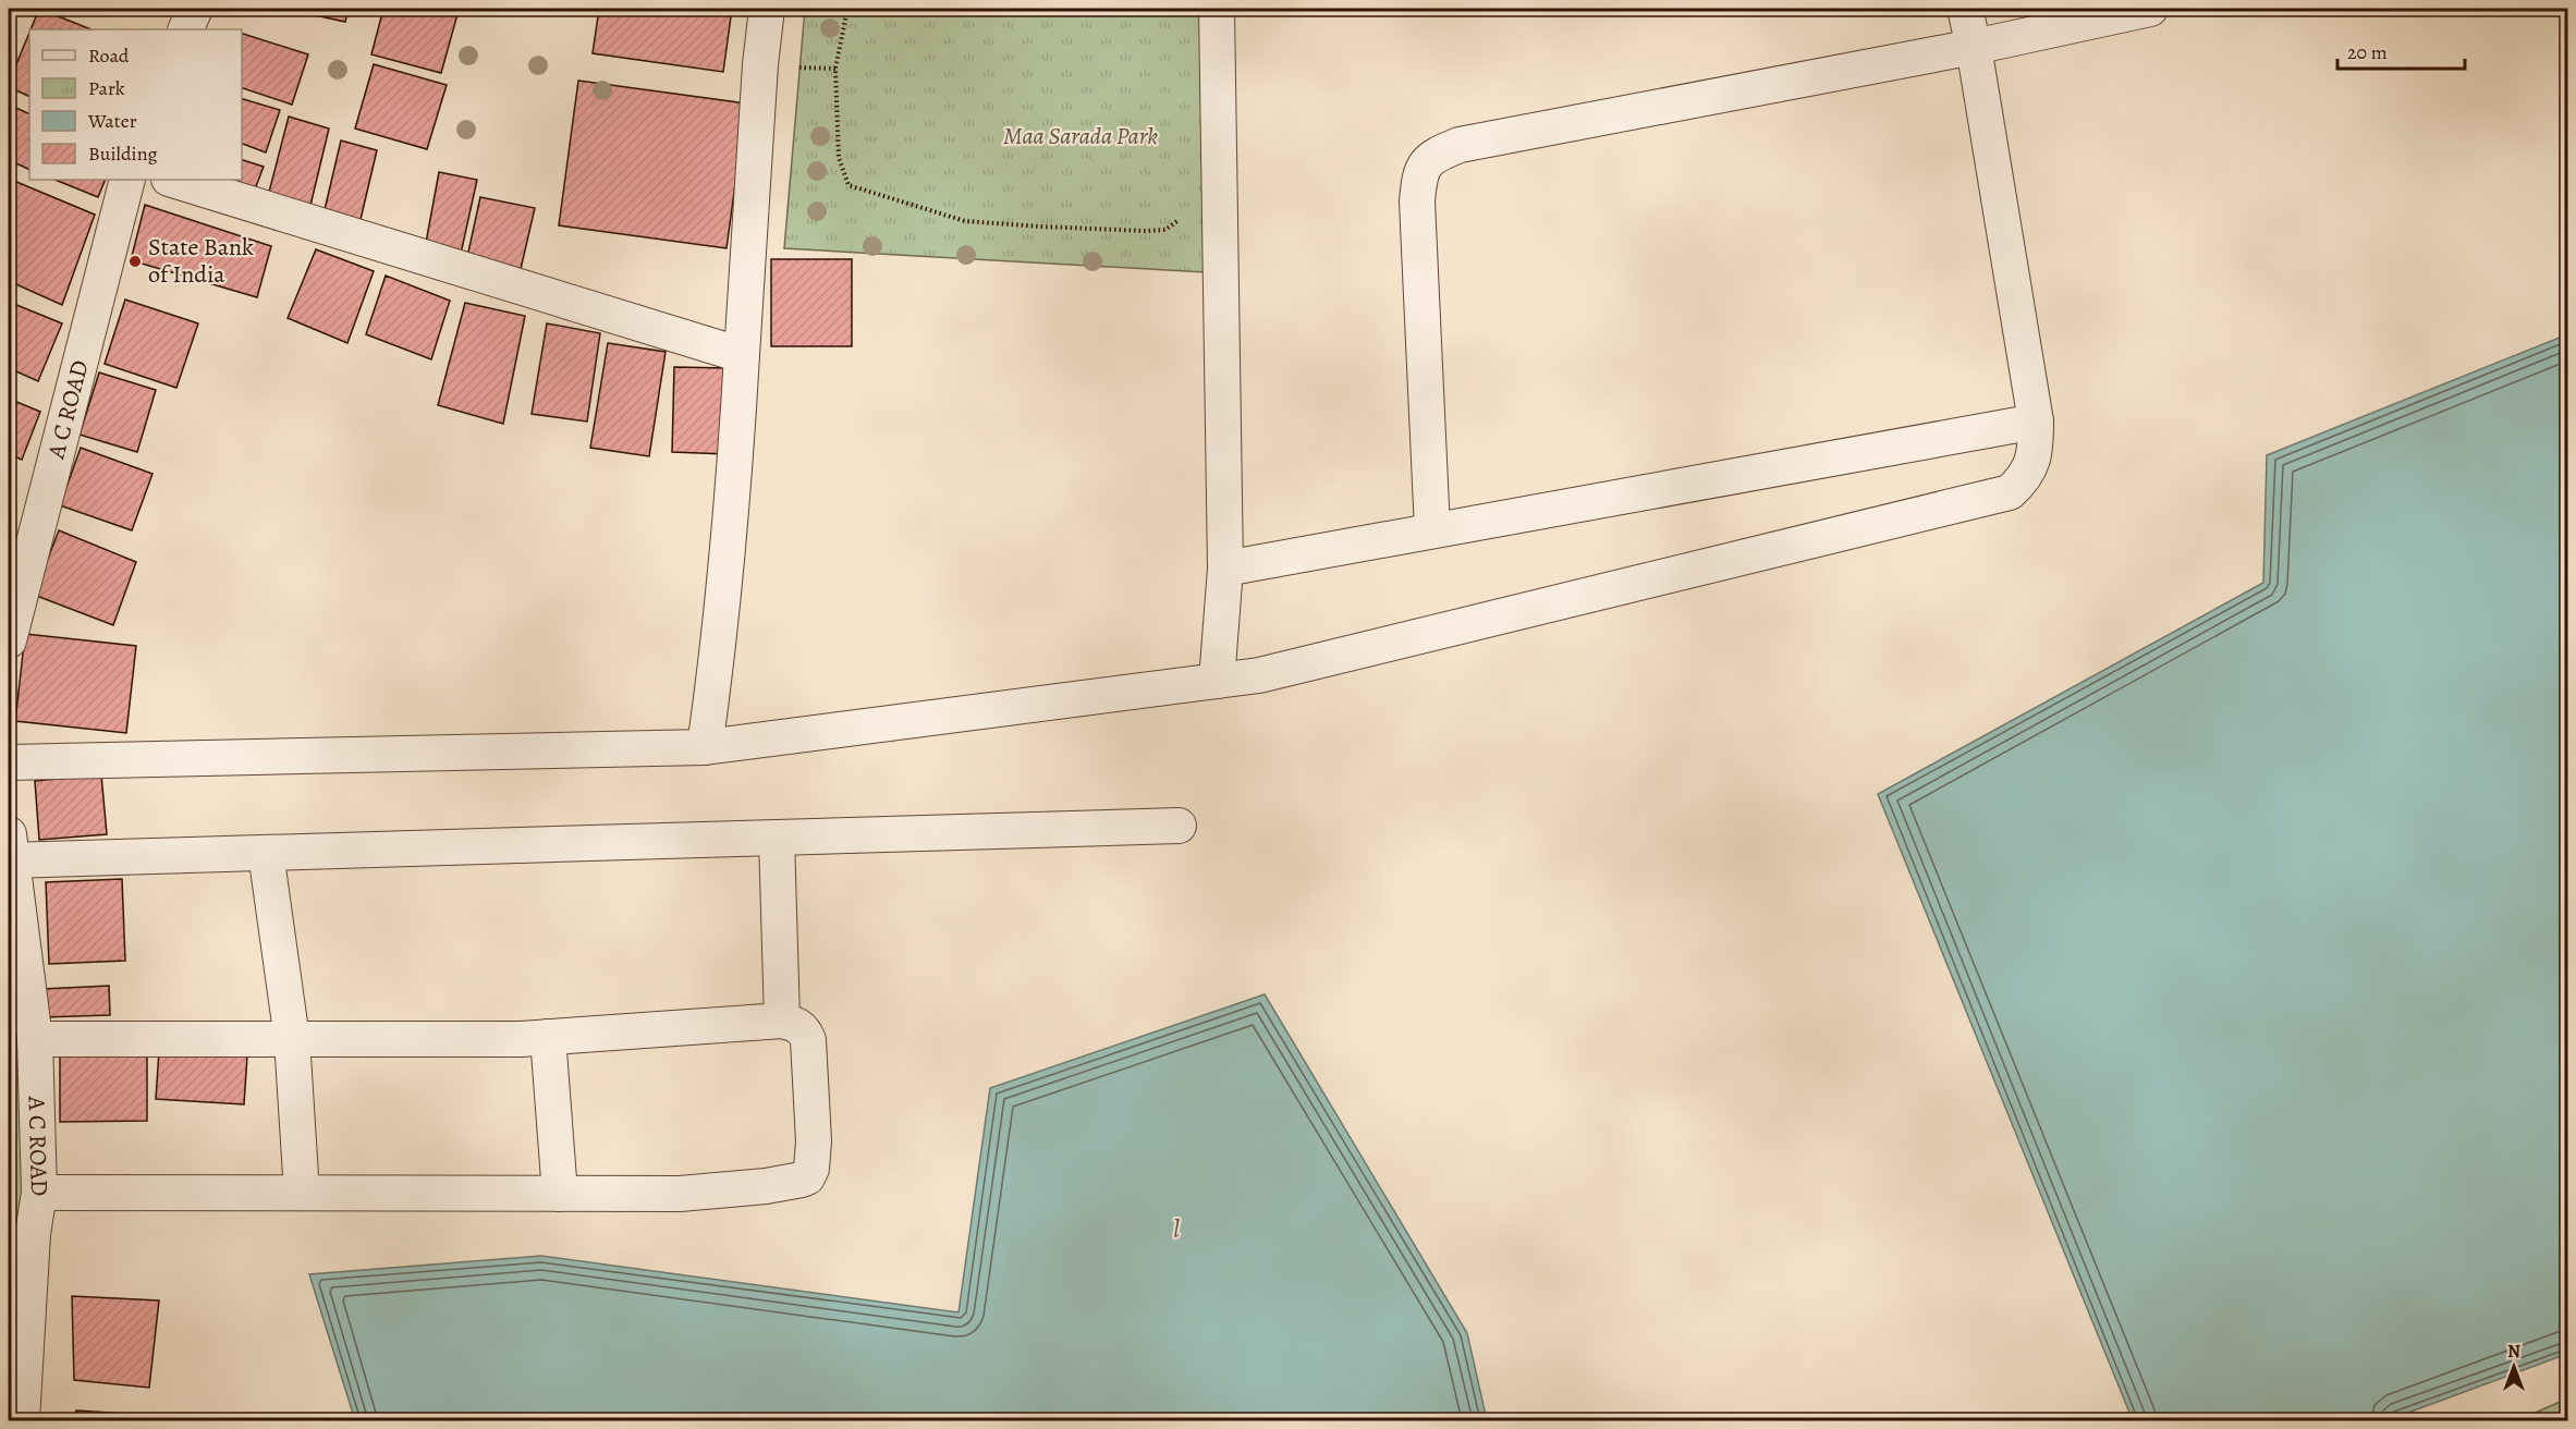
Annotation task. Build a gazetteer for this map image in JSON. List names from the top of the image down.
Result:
{
  "streets": {
    "street": ["A C ROAD"]
  },
  "water": ["l"],
  "parks": ["Maa Sarada Park"],
  "places": ["State Bank of India"],
  "legend": [
    "Road",
    "Park",
    "Water",
    "Building"
  ],
  "scale_bar": "20 m",
  "north": "top"
}
